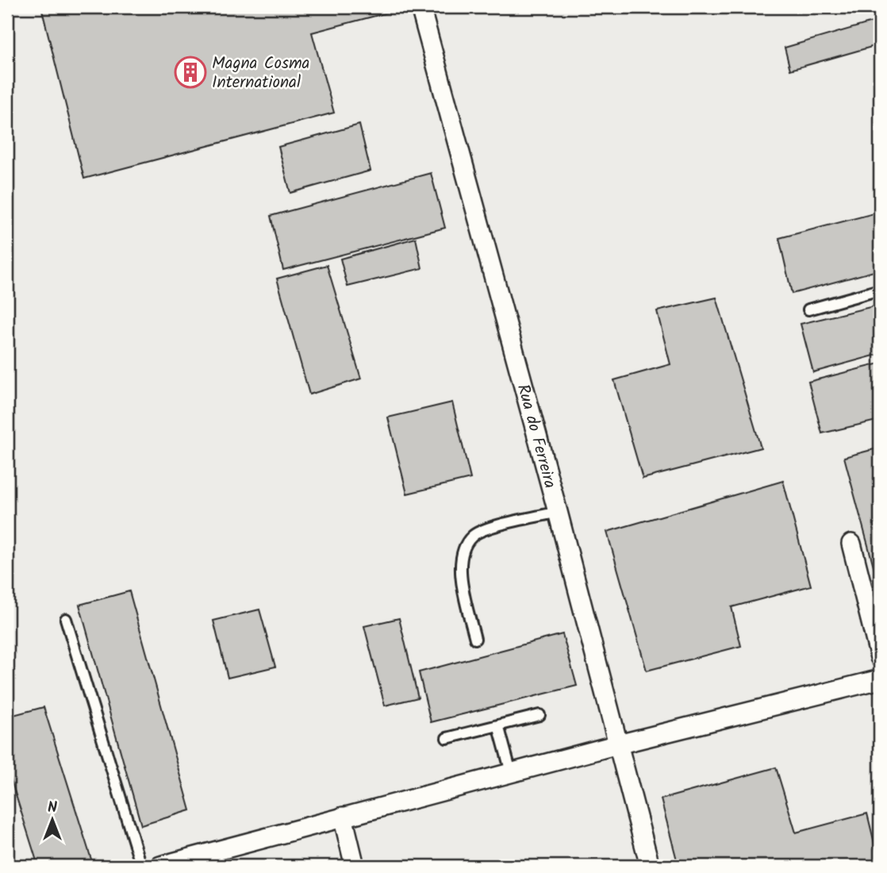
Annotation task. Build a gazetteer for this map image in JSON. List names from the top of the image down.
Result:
{
  "streets": {
    "street": ["Rua do Ferreira"]
  },
  "places": {
    "building": ["Magna Cosma International"]
  },
  "north": "top"
}
